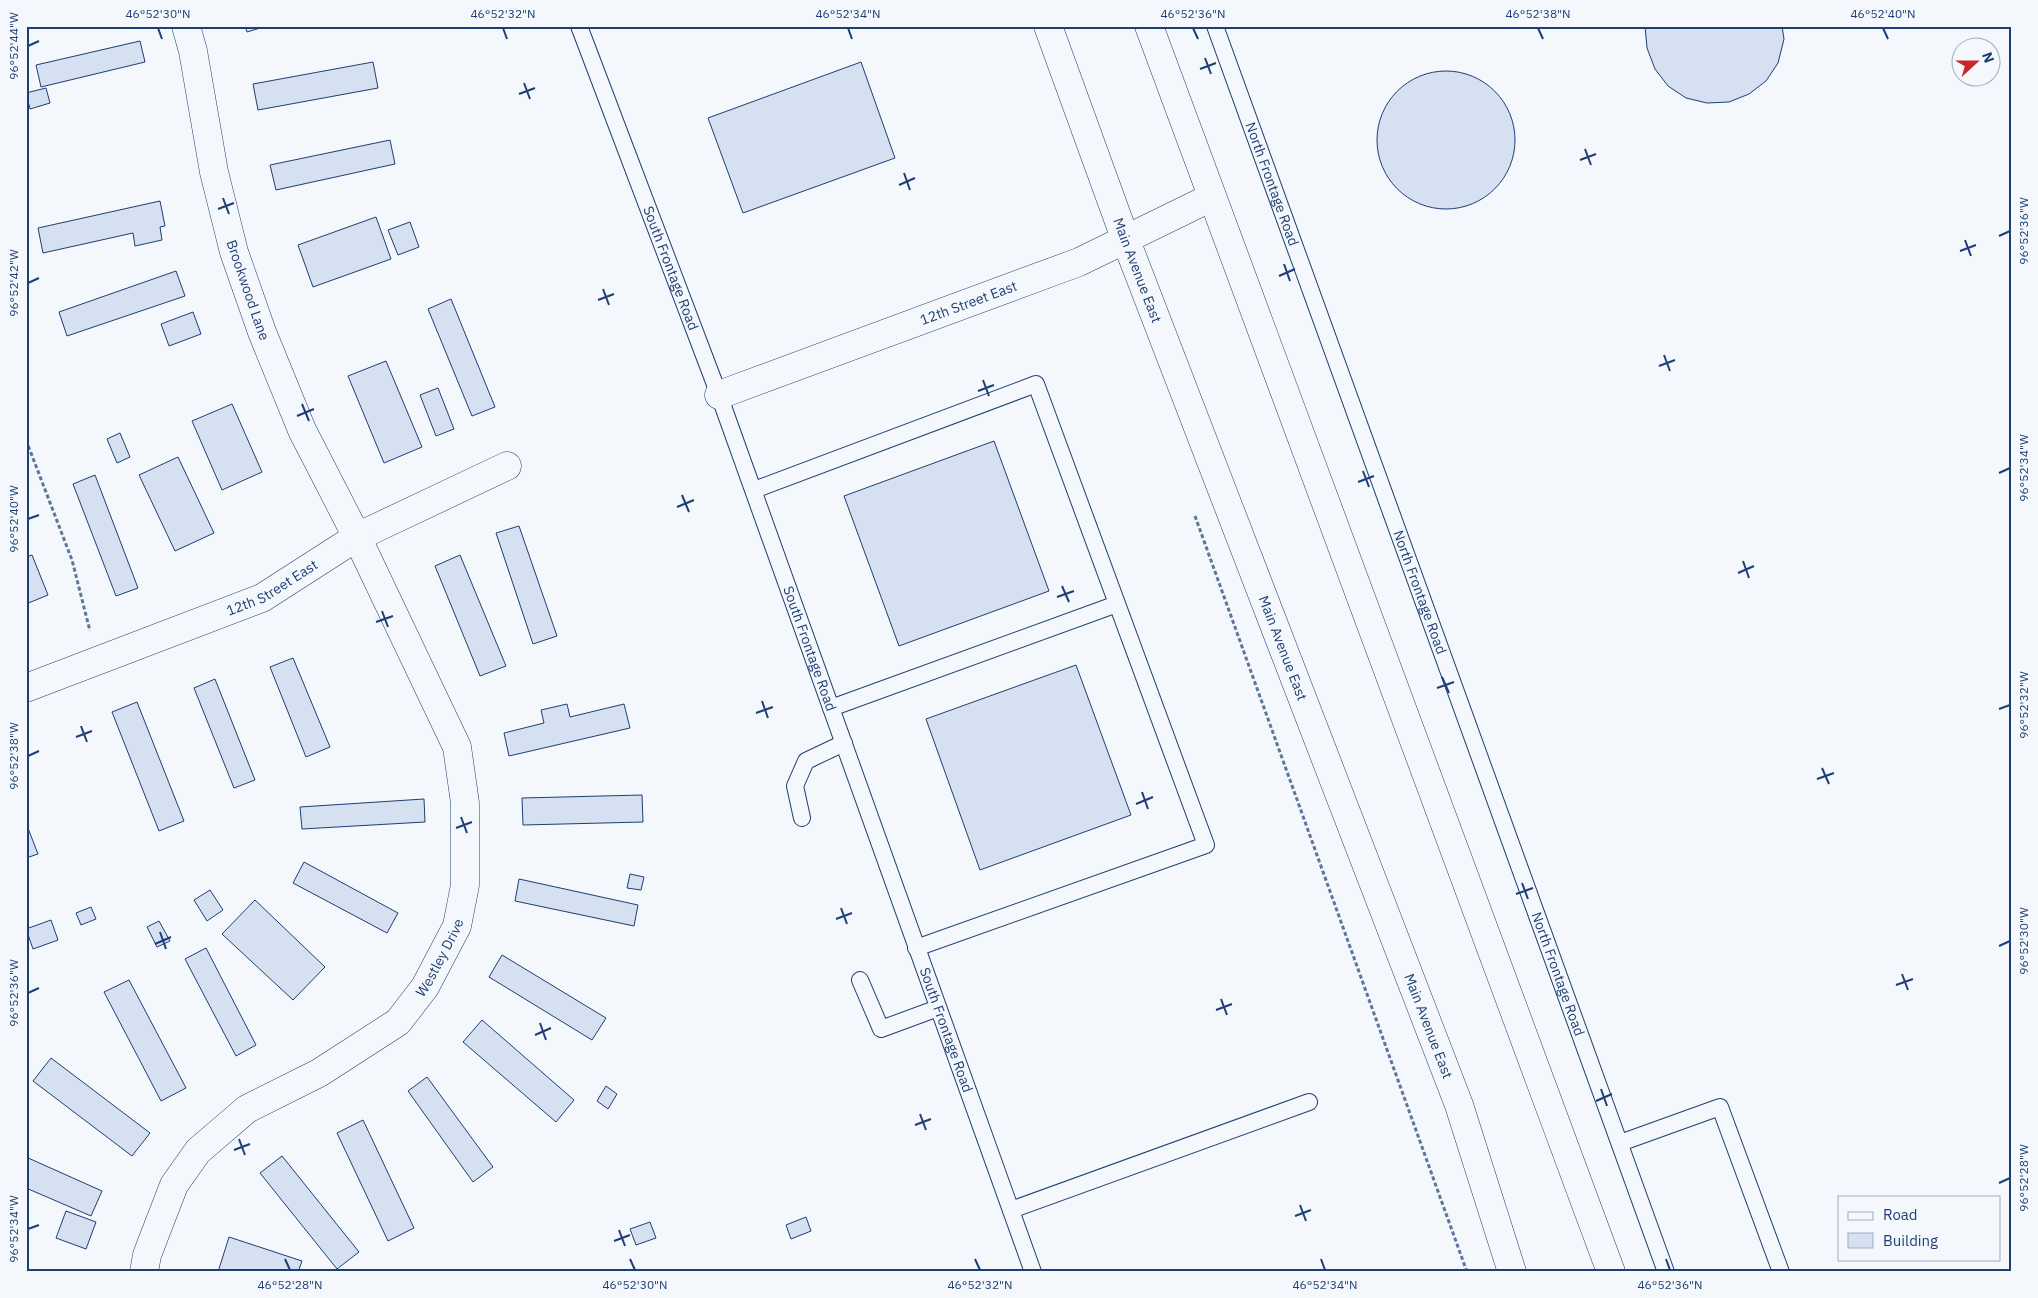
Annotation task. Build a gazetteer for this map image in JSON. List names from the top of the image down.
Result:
{
  "streets": {
    "main road": [
      "Main Avenue East",
      "Brookwood Lane",
      "12th Street East",
      "Westley Drive"
    ],
    "lane": ["North Frontage Road", "South Frontage Road"]
  },
  "crossings": [
    ["South Frontage Road", "12th Street East"],
    ["Main Avenue East", "12th Street East"],
    ["Brookwood Lane", "12th Street East"],
    ["Brookwood Lane", "Westley Drive"],
    ["12th Street East", "Westley Drive"]
  ],
  "legend": ["Road", "Building"],
  "north": "right",
  "coordinates": [
    "46°52'30\"N",
    "46°52'32\"N",
    "46°52'34\"N",
    "46°52'36\"N",
    "46°52'38\"N",
    "46°52'40\"N",
    "96°52'44\"W",
    "96°52'36\"W",
    "96°52'42\"W",
    "96°52'34\"W",
    "96°52'40\"W",
    "96°52'32\"W",
    "96°52'38\"W",
    "96°52'30\"W",
    "96°52'28\"W",
    "46°52'28\"N"
  ]
}
